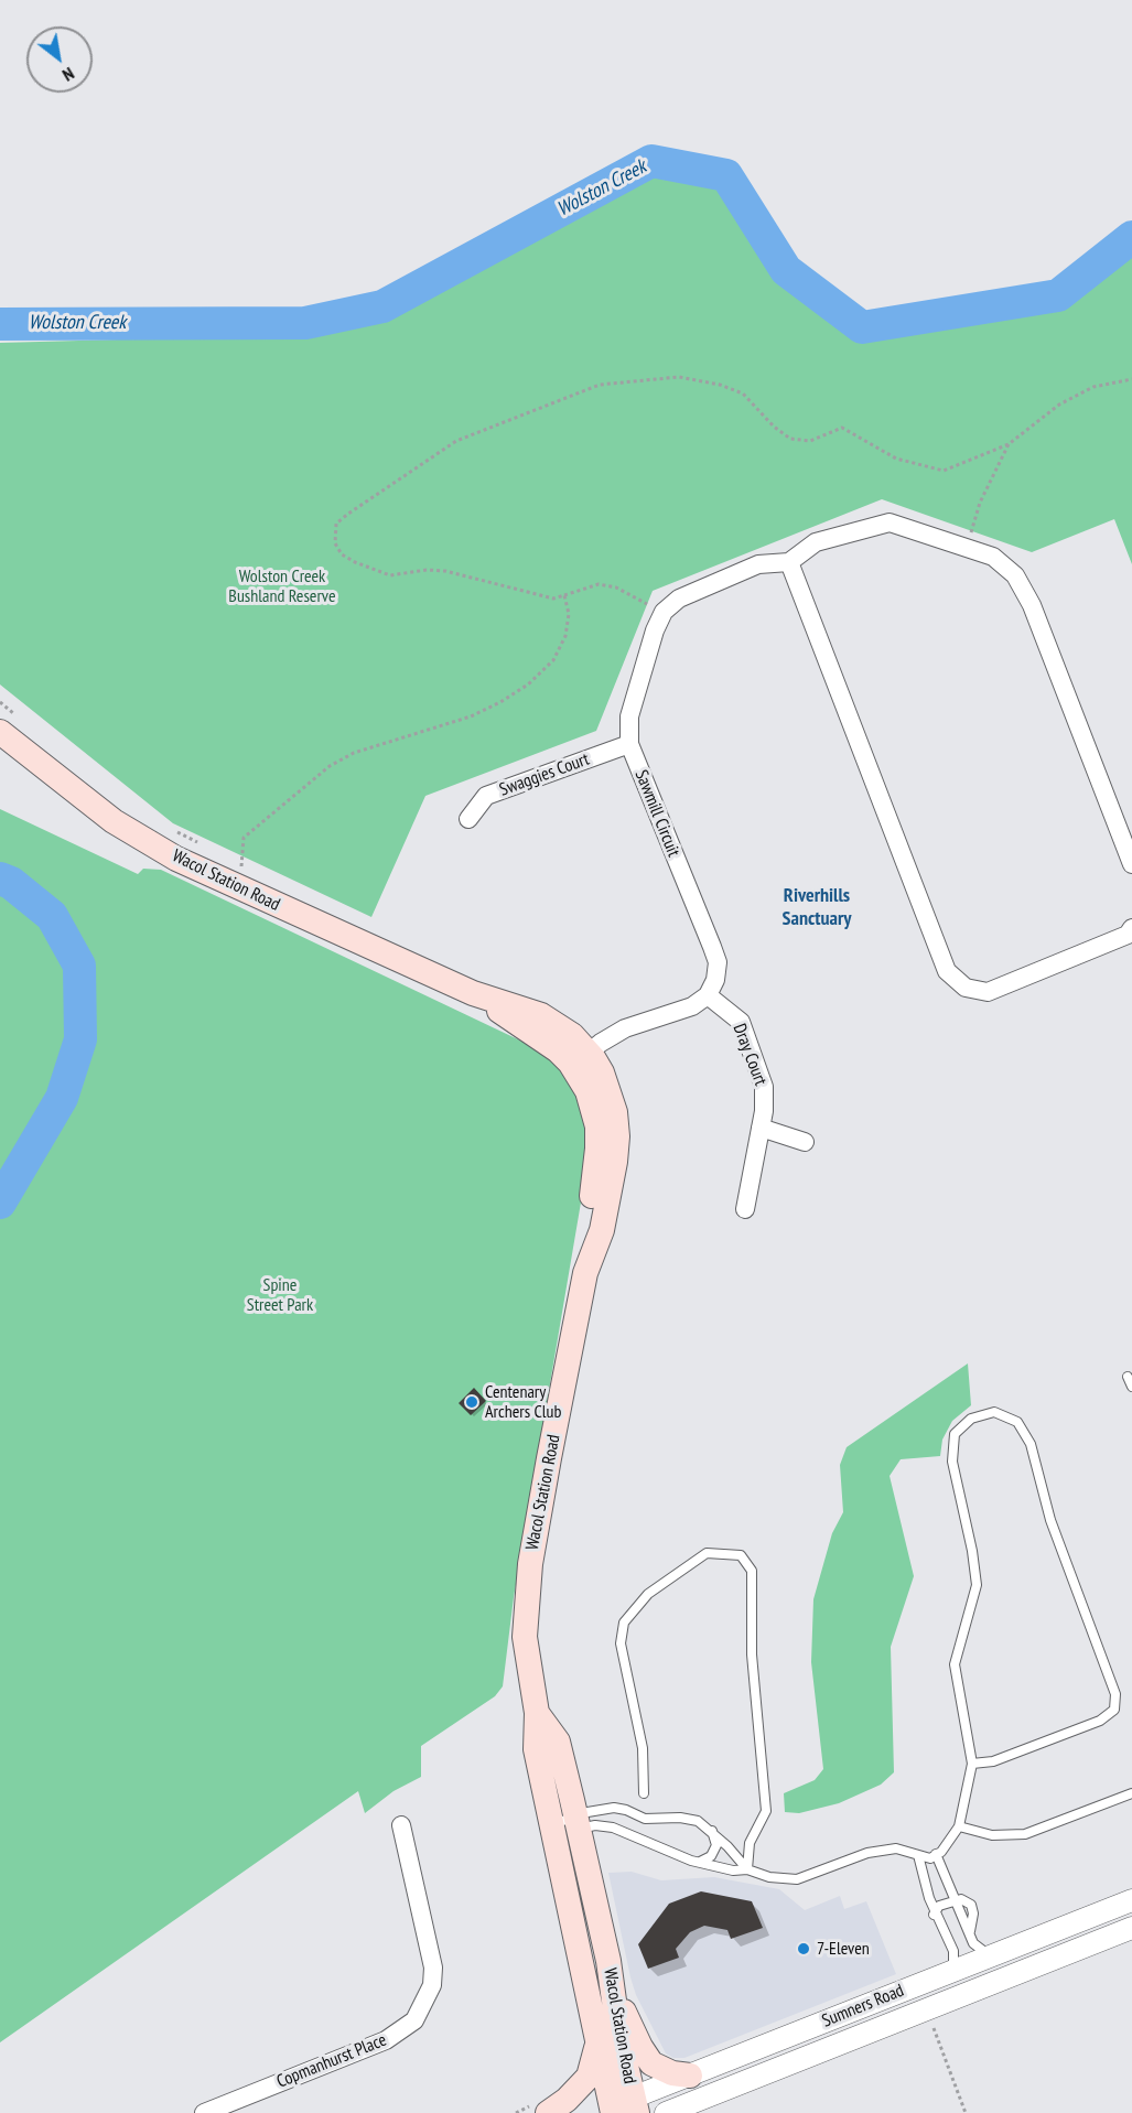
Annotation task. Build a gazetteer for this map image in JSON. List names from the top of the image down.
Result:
{
  "streets": {
    "main road": ["Wacol Station Road"],
    "street": [
      "Swaggies Court",
      "Sawmill Circuit",
      "Dray Court",
      "Sumners Road",
      "Copmanhurst Place"
    ]
  },
  "crossings": [
    ["Swaggies Court", "Sawmill Circuit"],
    ["Sawmill Circuit", "Dray Court"],
    ["Wacol Station Road", "Sumners Road"]
  ],
  "districts": ["Riverhills Sanctuary"],
  "water": ["Wolston Creek"],
  "parks": ["Wolston Creek Bushland Reserve", "Spine Street Park"],
  "places": ["Centenary Archers Club", "7-Eleven"],
  "north": "bottom right"
}
